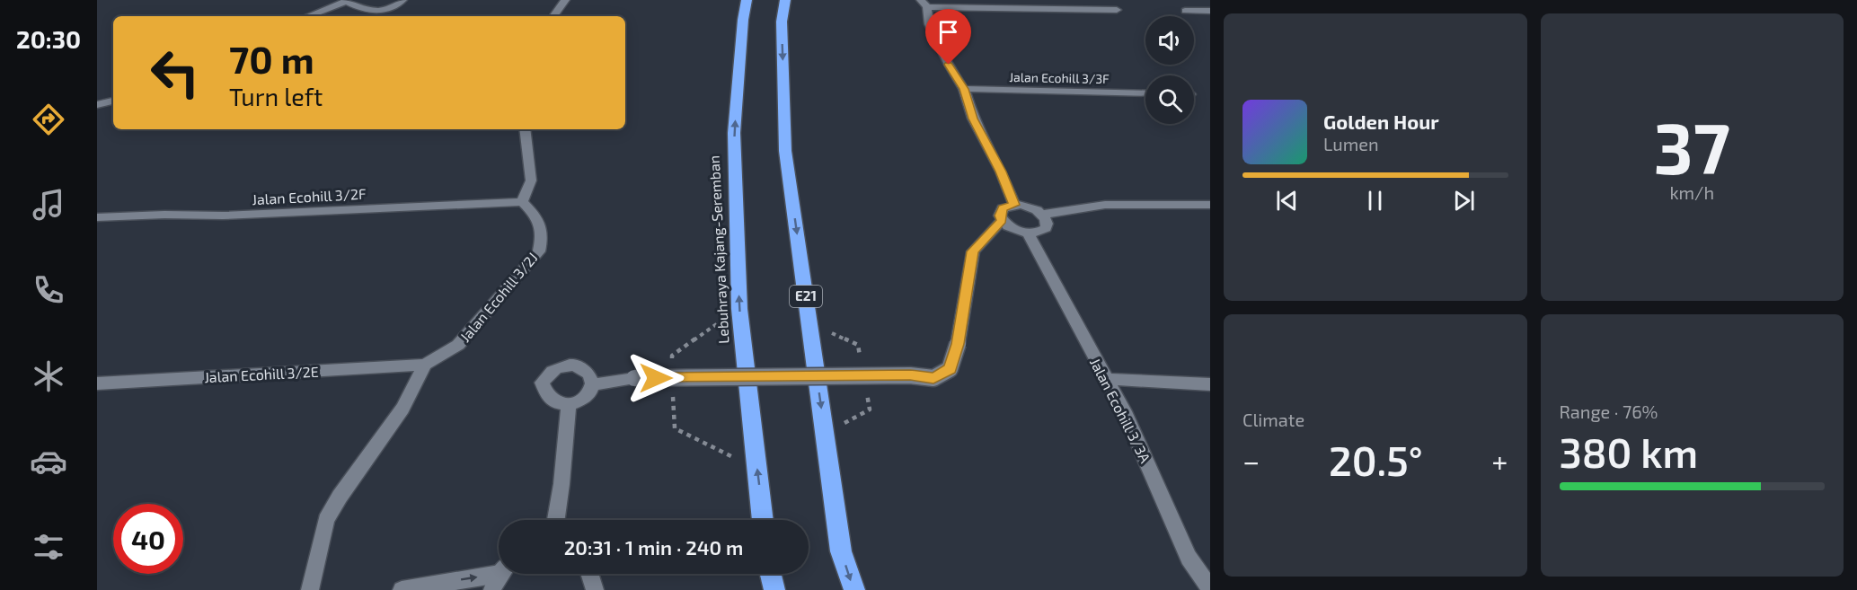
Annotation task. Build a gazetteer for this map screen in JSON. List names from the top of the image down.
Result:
{
  "streets": {
    "highway": ["Lebuhraya Kajang-Seremban", "E21"],
    "street": [
      "Jalan Ecohill 3/3F",
      "Jalan Ecohill 3/2F",
      "Jalan Ecohill 3/2J",
      "Jalan Ecohill 3/2E",
      "Jalan Ecohill 3/3A"
    ]
  },
  "crossings": [
    ["Jalan Ecohill 3/2F", "Jalan Ecohill 3/2J"],
    ["Jalan Ecohill 3/2J", "Jalan Ecohill 3/2E"]
  ],
  "page": {
    "tabs": "20:30",
    "tile": [
      ["37", "km/h"],
      "Climate",
      ["Range · 76%", "380 km"]
    ],
    "turn": ["70 m", "Turn left"],
    "song": ["Golden Hour", "Lumen"],
    "heat": ["−", "20.5°", "+"],
    "limit": "40",
    "trip": "20:31 · 1 min · 240 m"
  }
}
